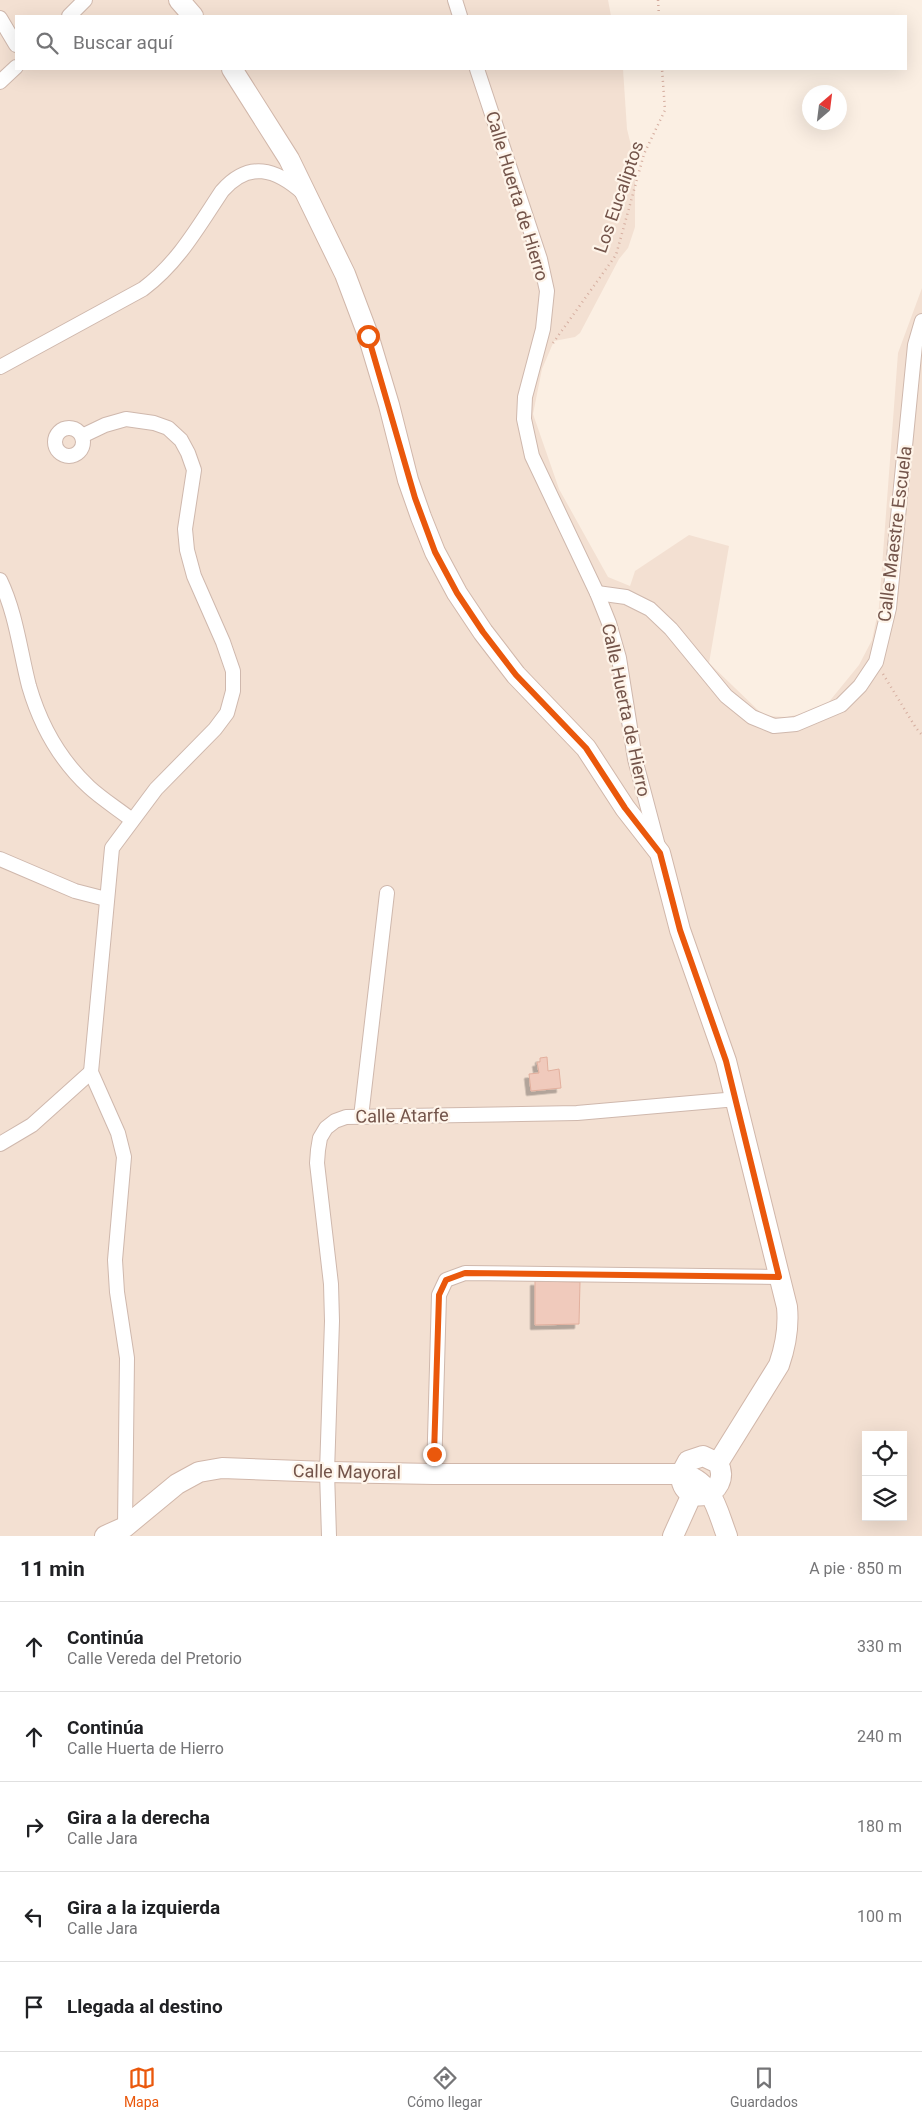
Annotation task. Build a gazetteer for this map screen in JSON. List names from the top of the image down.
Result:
{
  "streets": {
    "street": [
      "Calle Huerta de Hierro",
      "Calle Maestre Escuela",
      "Calle Atarfe",
      "Calle Mayoral"
    ],
    "path": ["Los Eucaliptos"]
  },
  "crossings": [
    ["Calle Huerta de Hierro", "Calle Maestre Escuela"],
    ["Calle Huerta de Hierro", "Calle Atarfe"],
    ["Calle Huerta de Hierro", "Calle Mayoral"],
    ["Calle Atarfe", "Calle Mayoral"]
  ],
  "north": "top right",
  "page": {
    "search": "Buscar aquí",
    "heading": ["11 min", "A pie · 850 m"],
    "list": [
      ["Continúa", "Calle Vereda del Pretorio", "330 m"],
      ["Continúa", "Calle Huerta de Hierro", "240 m"],
      ["Gira a la derecha", "Calle Jara", "180 m"],
      ["Gira a la izquierda", "Calle Jara", "100 m"],
      "Llegada al destino"
    ],
    "nav": ["Mapa", "Cómo llegar", "Guardados"]
  }
}
